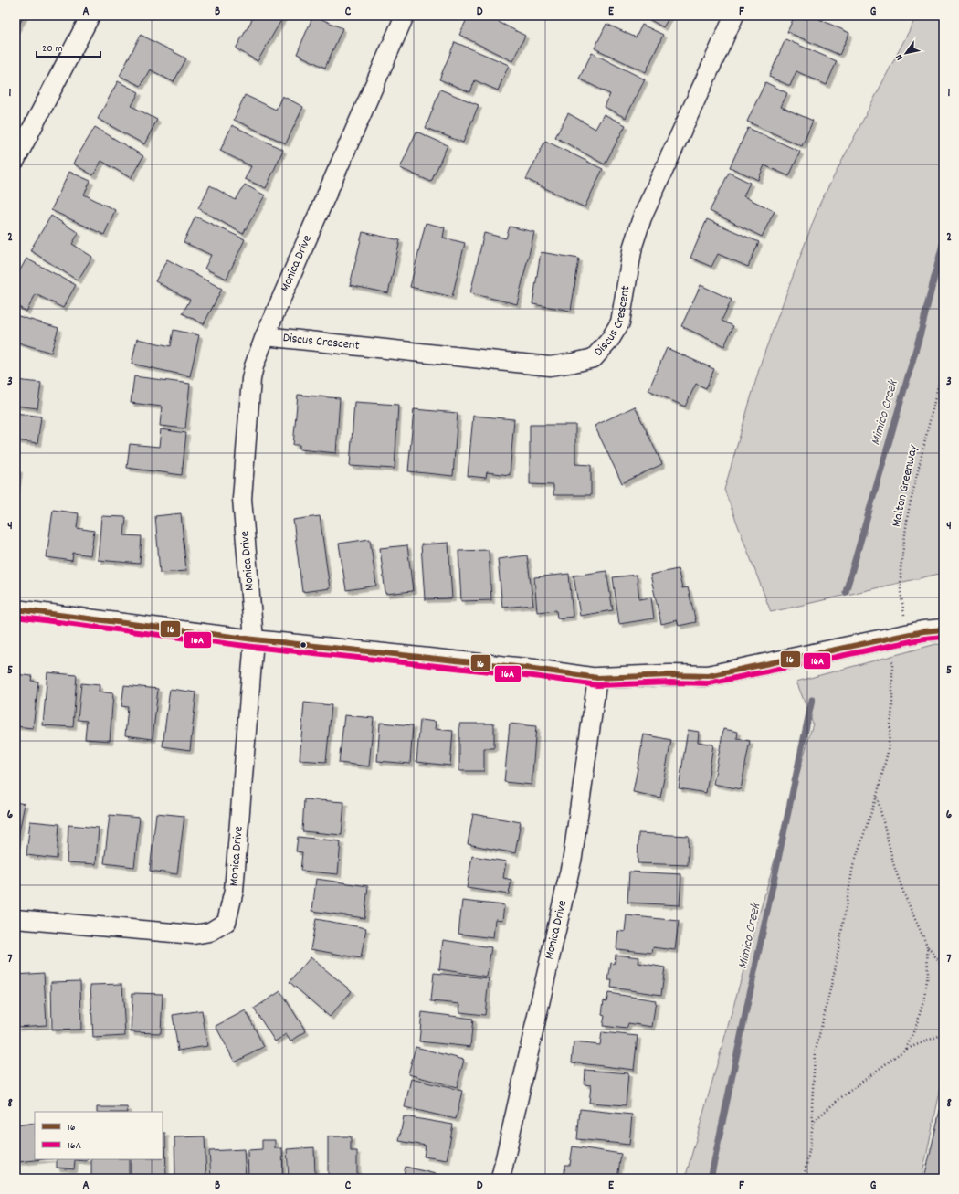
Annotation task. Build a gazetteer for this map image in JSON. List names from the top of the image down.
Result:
{
  "streets": {
    "street": ["Monica Drive", "Discus Crescent"],
    "path": ["Malton Greenway"]
  },
  "crossings": [
    ["Monica Drive", "Discus Crescent"]
  ],
  "water": ["Mimico Creek"],
  "lines": ["transit line 16", "transit line 16A"],
  "legend": ["16", "16A"],
  "scale_bar": "20 m",
  "north": "bottom left",
  "grid": {
    "columns": [
      "A",
      "B",
      "C",
      "D",
      "E",
      "F",
      "G"
    ],
    "rows": [
      "1",
      "2",
      "3",
      "4",
      "5",
      "6",
      "7",
      "8"
    ]
  }
}
